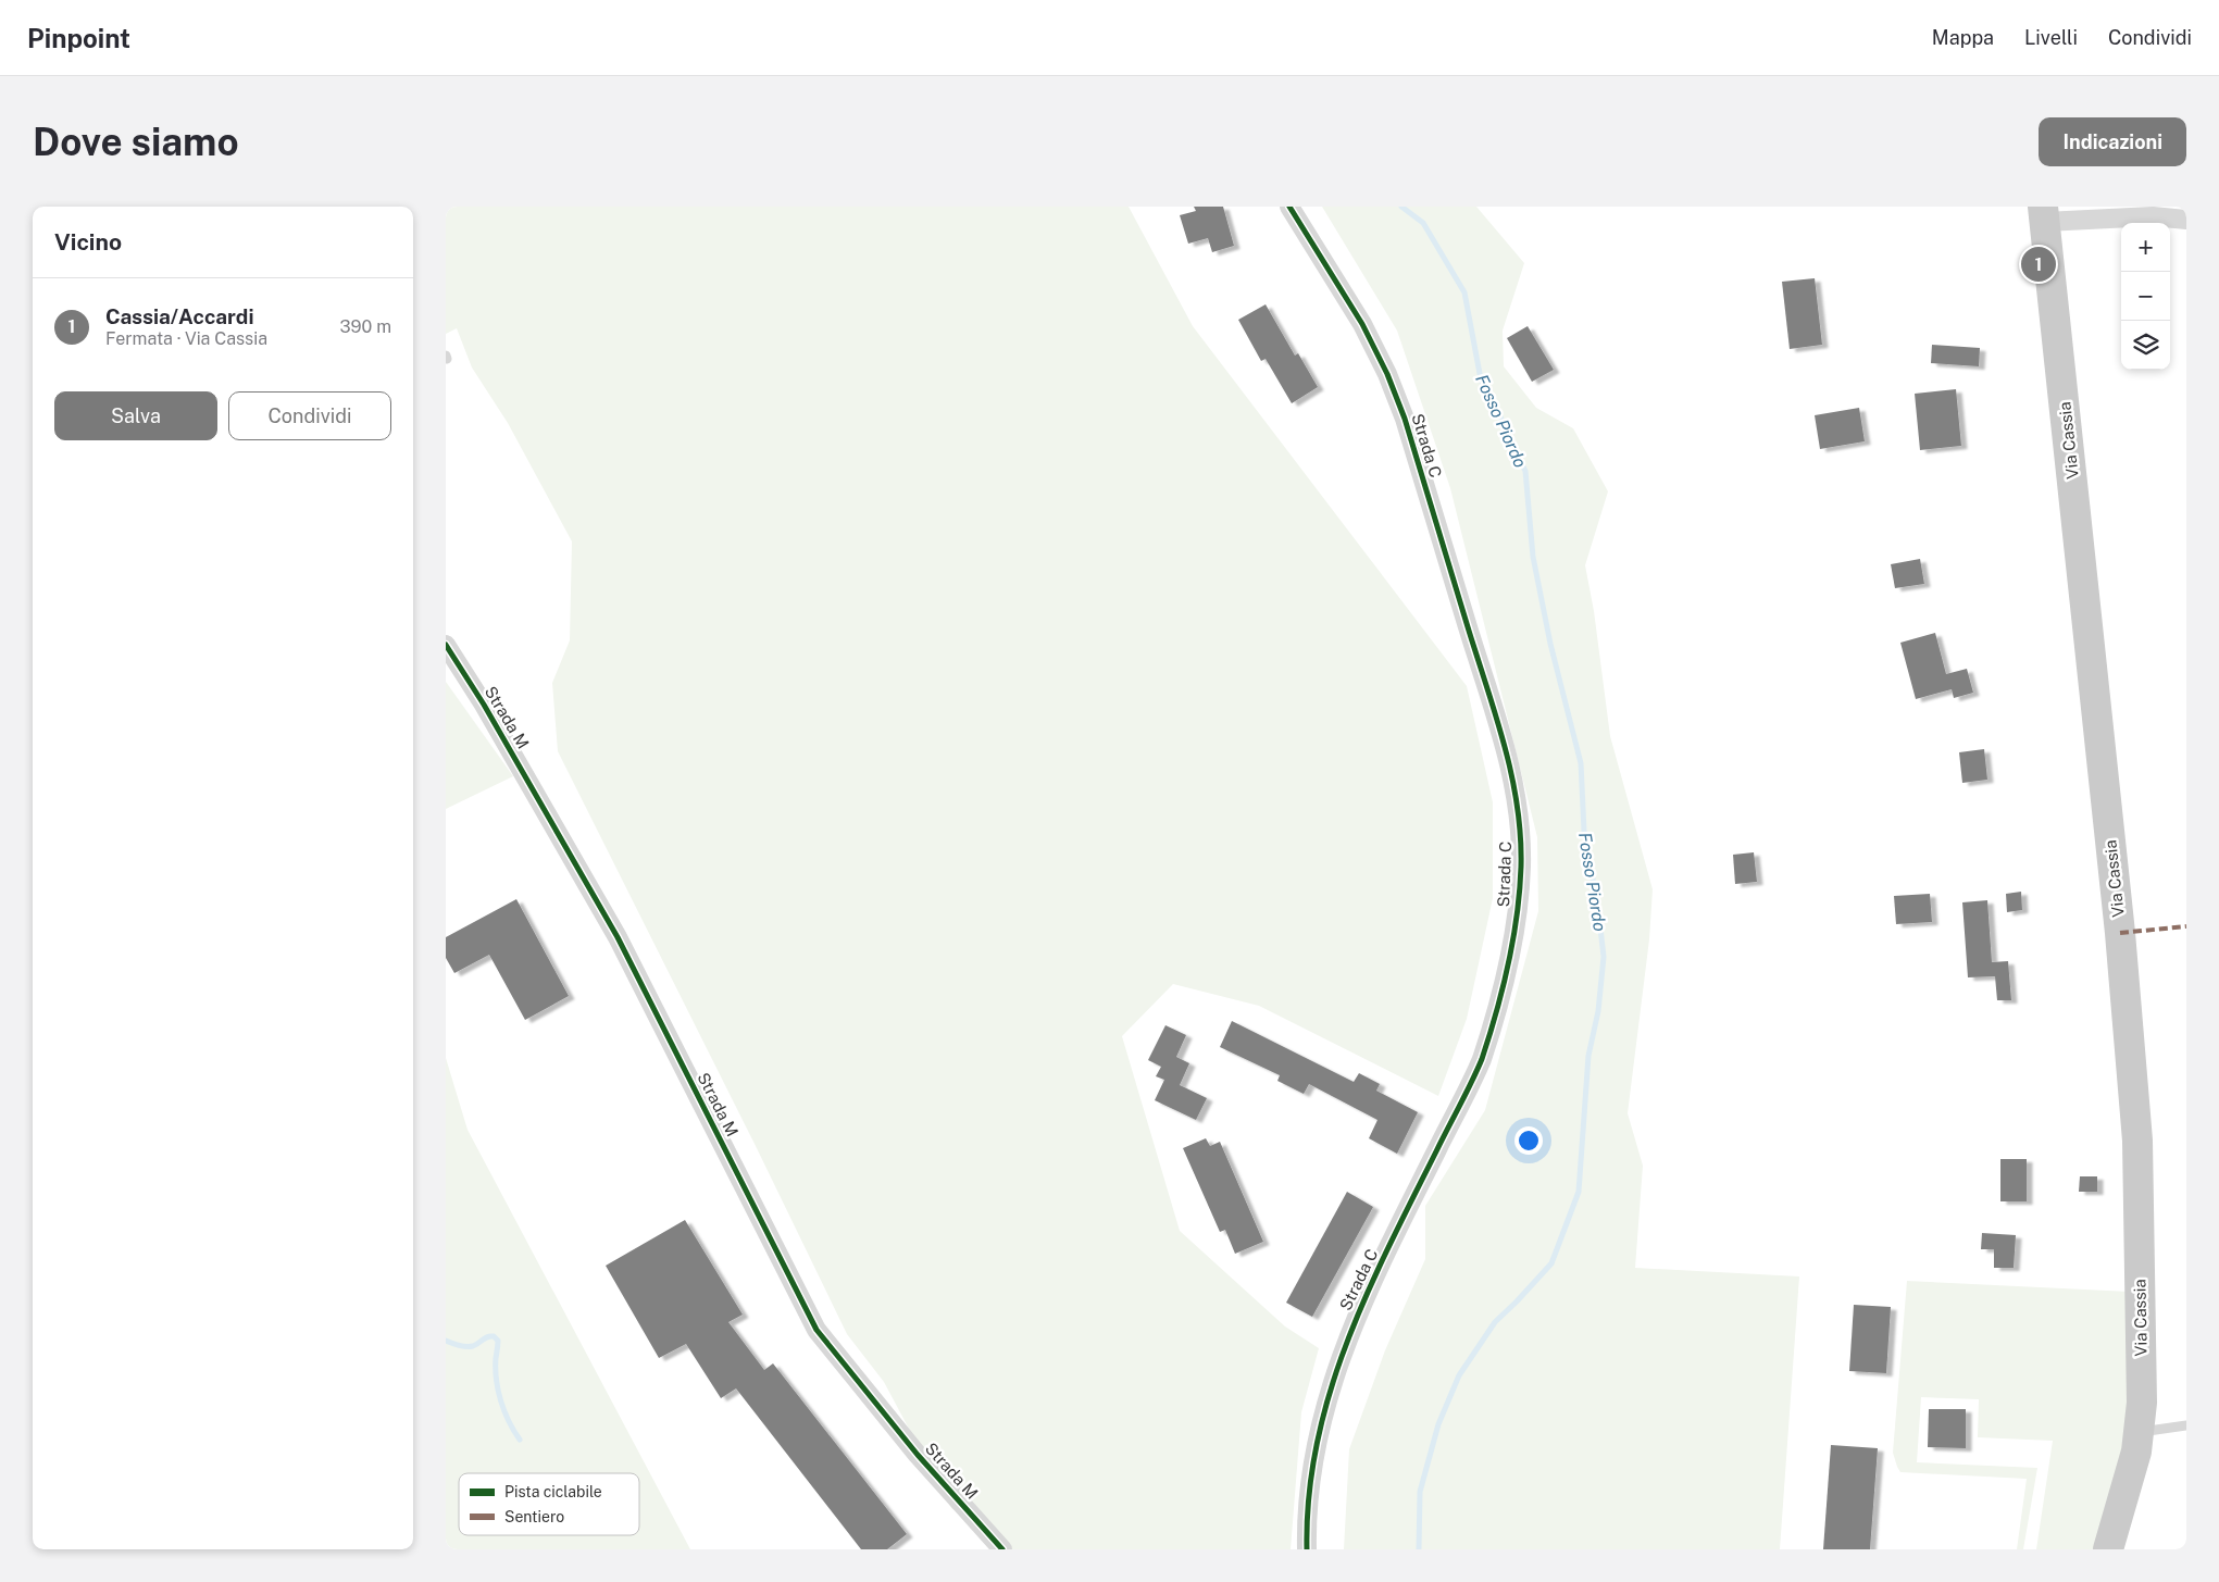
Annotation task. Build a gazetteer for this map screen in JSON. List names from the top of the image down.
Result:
{
  "streets": {
    "main road": ["Via Cassia"],
    "street": ["Strada C", "Strada M"]
  },
  "water": ["Fosso Piordo"],
  "legend": ["Pista ciclabile", "Sentiero"],
  "page": {
    "header": "Pinpoint",
    "nav": ["Mappa", "Livelli", "Condividi"],
    "buttons": [
      "Indicazioni",
      ["Salva", "Condividi"]
    ],
    "title": "Dove siamo",
    "heading": "Vicino",
    "map_buttons": ["+", "−"],
    "pins": "1",
    "list": [
      {
        "mark": "1",
        "name": "Cassia/Accardi",
        "note": "Fermata · Via Cassia",
        "value": "390 m"
      }
    ]
  }
}
